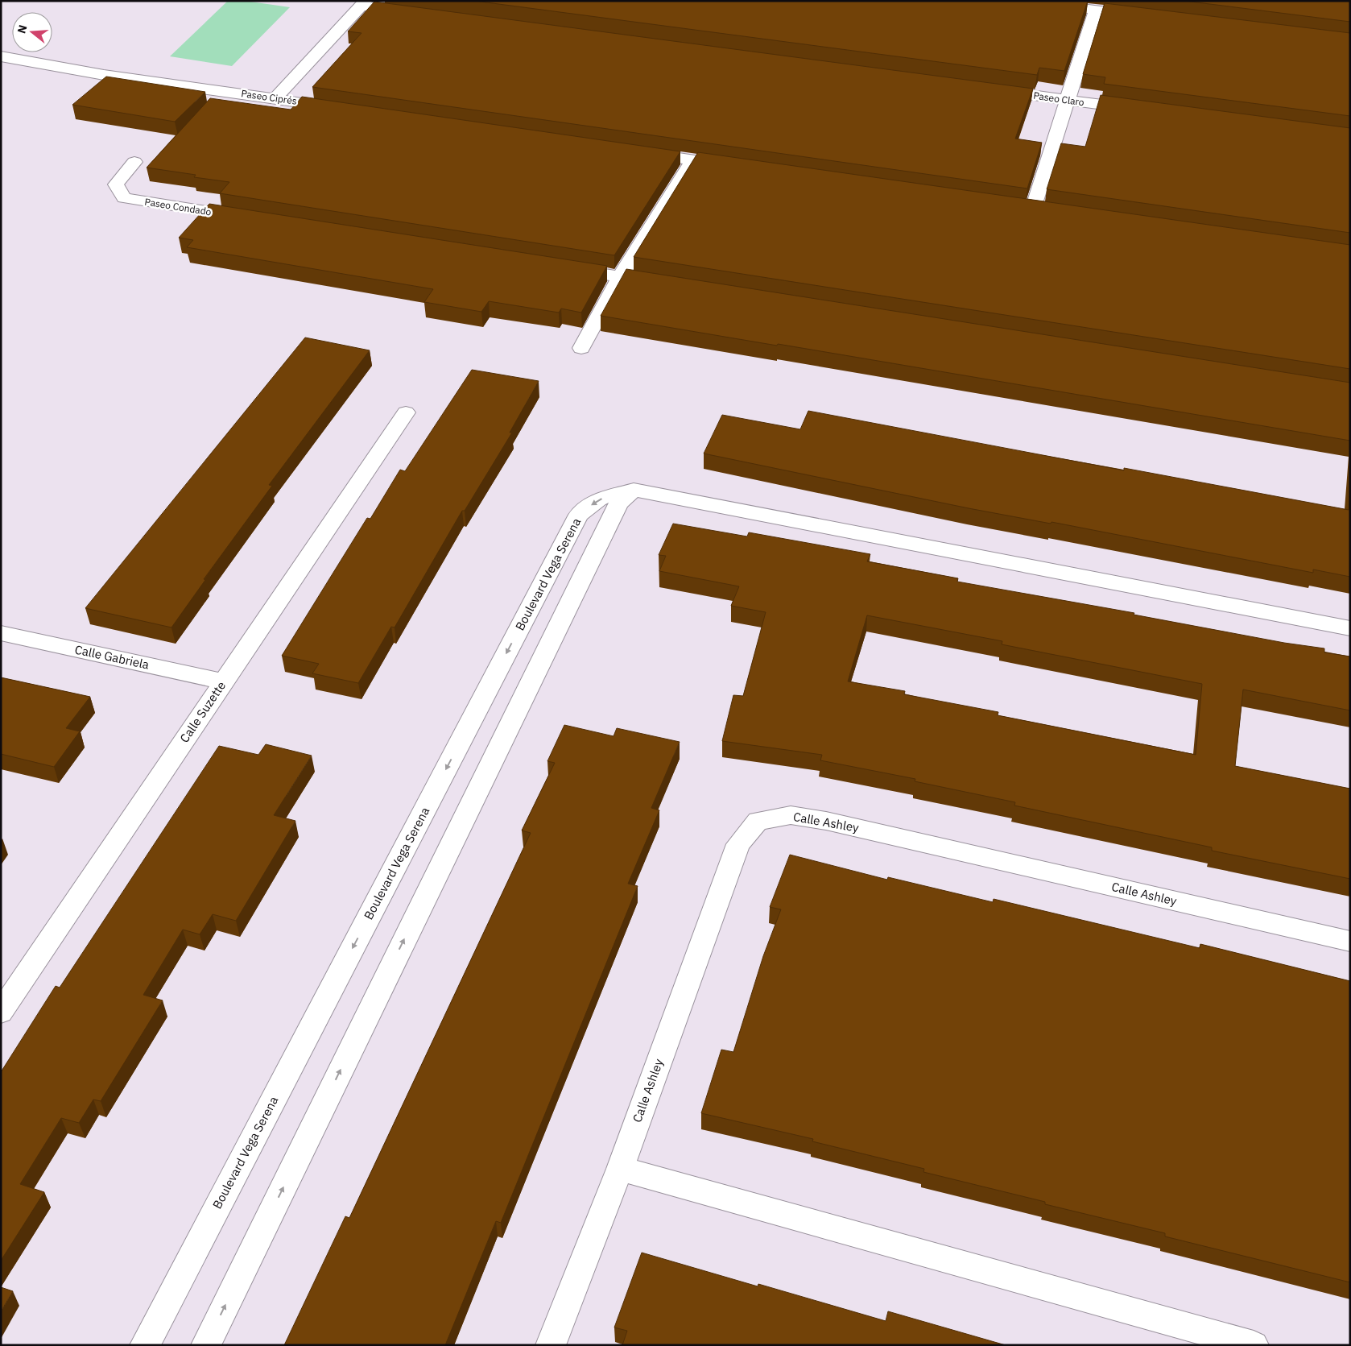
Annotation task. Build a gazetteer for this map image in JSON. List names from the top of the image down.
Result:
{
  "streets": {
    "street": [
      "Paseo Ciprés",
      "Paseo Claro",
      "Paseo Condado",
      "Boulevard Vega Serena",
      "Calle Gabriela",
      "Calle Suzette",
      "Calle Ashley"
    ]
  },
  "crossings": [
    ["Calle Gabriela", "Calle Suzette"]
  ],
  "north": "left"
}
